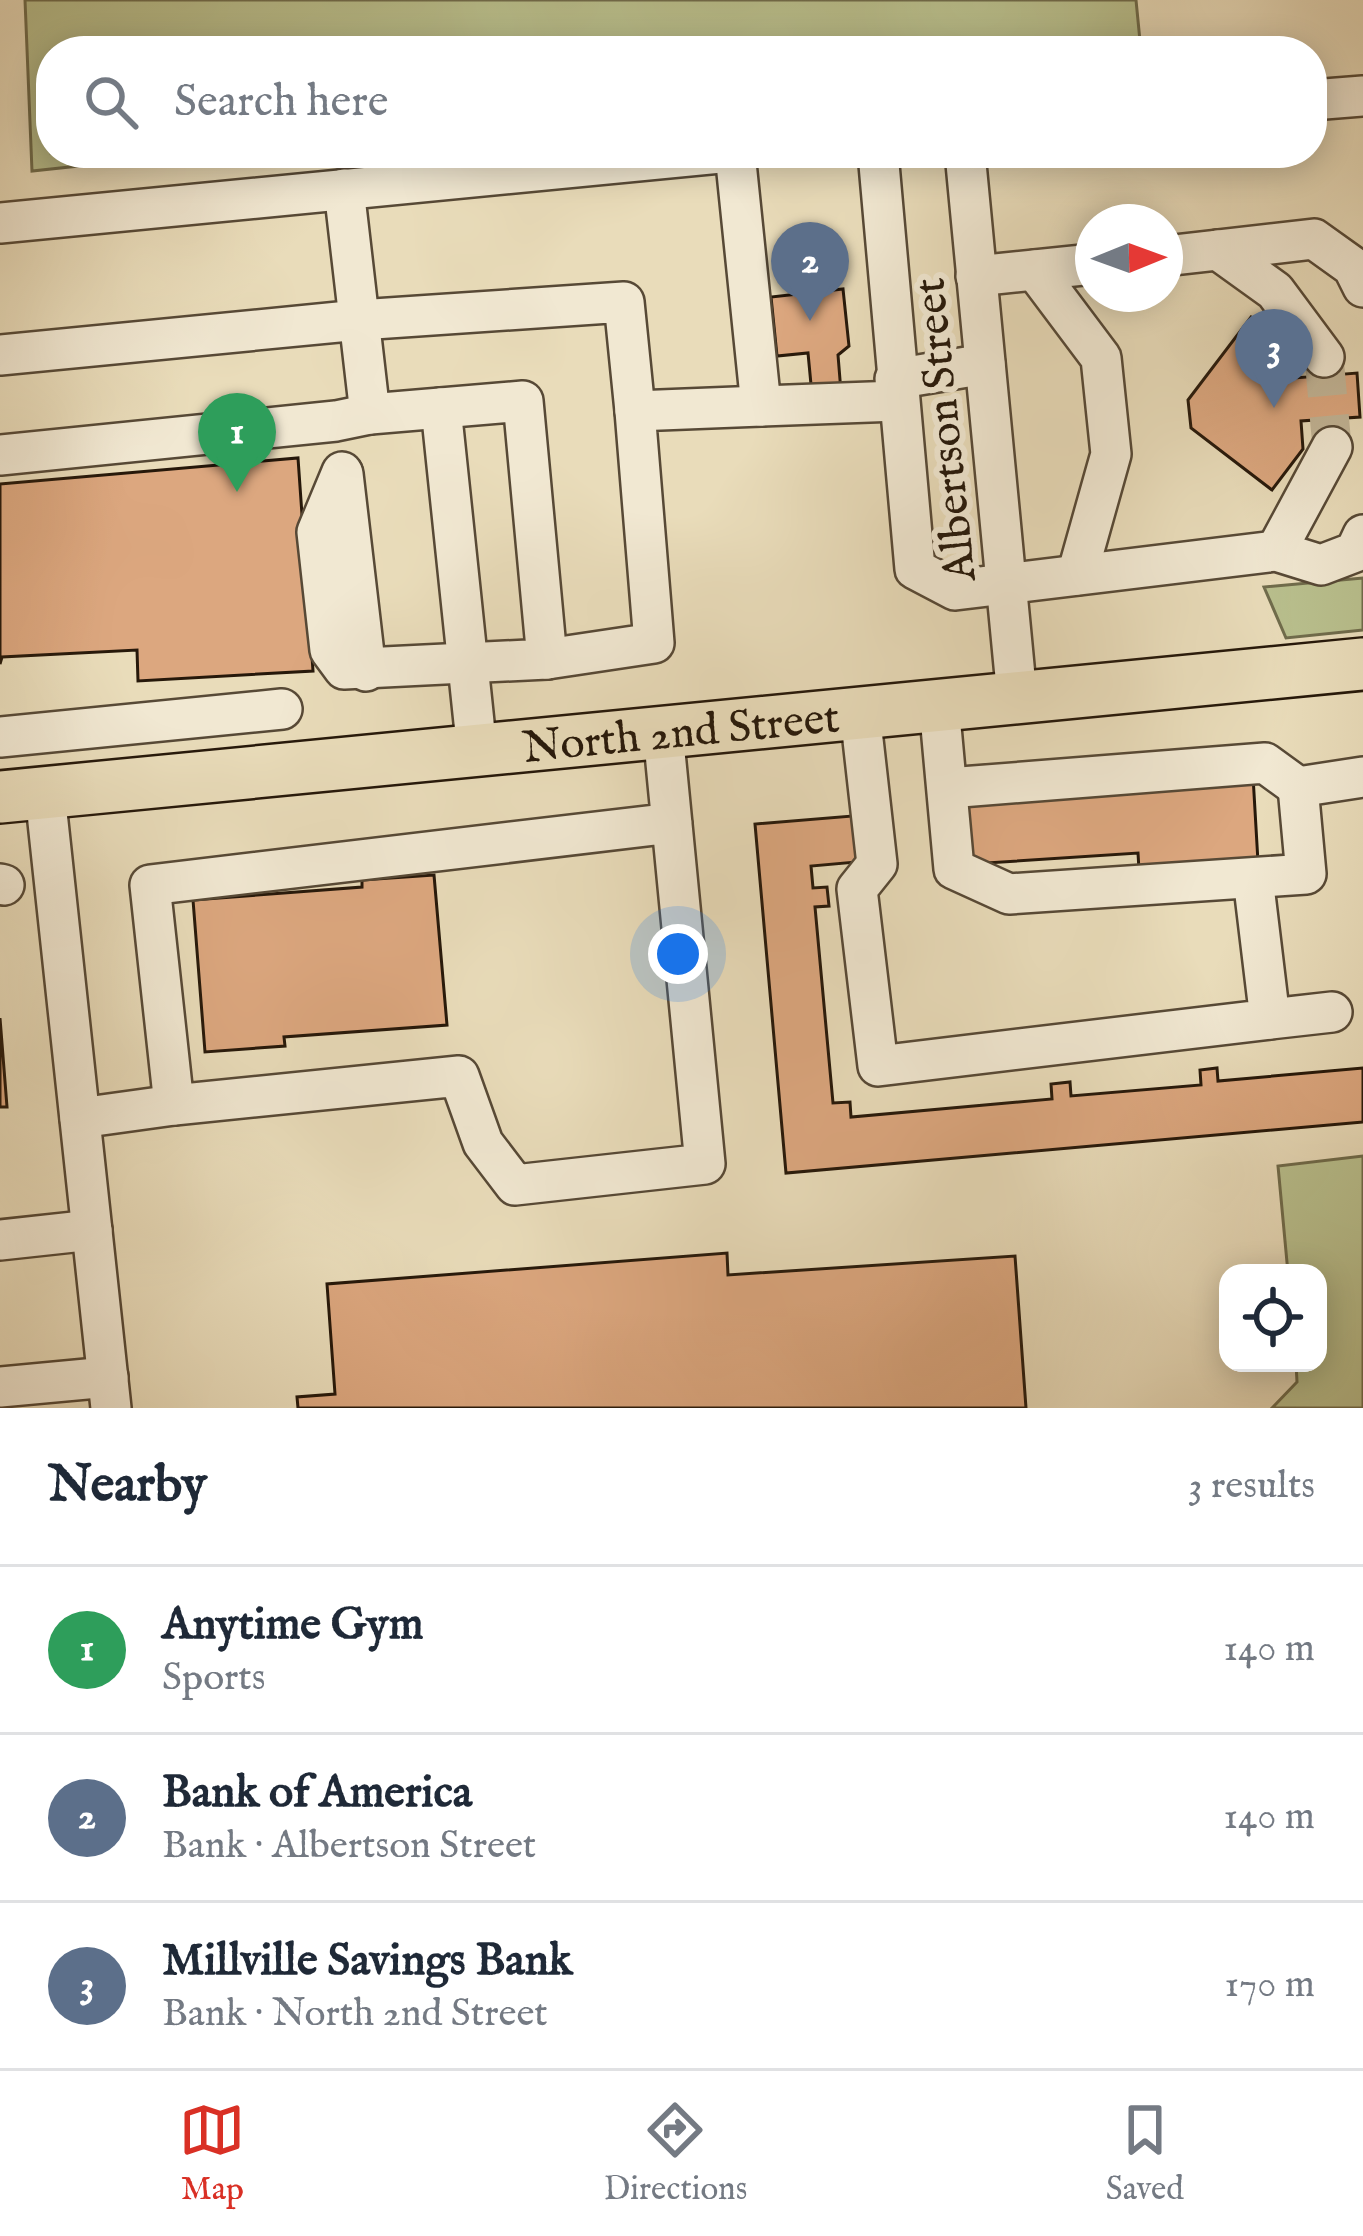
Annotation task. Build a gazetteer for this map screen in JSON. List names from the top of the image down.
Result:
{
  "streets": {
    "main road": ["North 2nd Street"],
    "street": ["Albertson Street"]
  },
  "crossings": [
    ["Albertson Street", "North 2nd Street"]
  ],
  "north": "right",
  "page": {
    "search": "Search here",
    "pins": ["2", "3", "1"],
    "heading": ["Nearby", "3 results"],
    "list": [
      {
        "mark": "1",
        "name": "Anytime Gym",
        "note": "Sports",
        "value": "140 m"
      },
      {
        "mark": "2",
        "name": "Bank of America",
        "note": "Bank · Albertson Street",
        "value": "140 m"
      },
      {
        "mark": "3",
        "name": "Millville Savings Bank",
        "note": "Bank · North 2nd Street",
        "value": "170 m"
      }
    ],
    "nav": ["Map", "Directions", "Saved"]
  }
}
